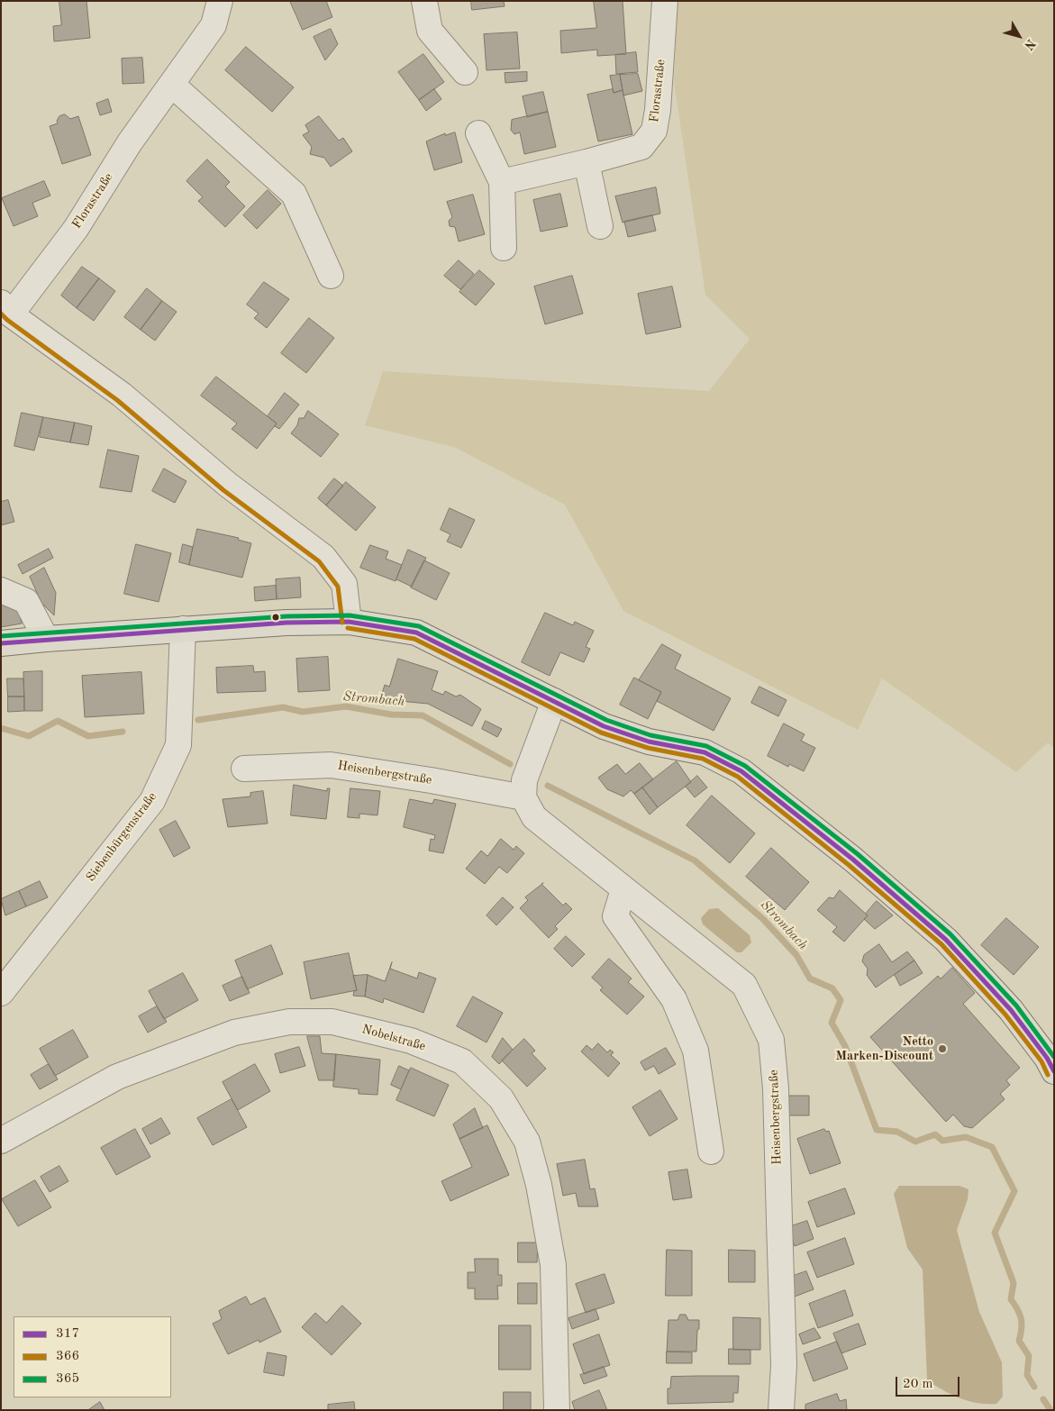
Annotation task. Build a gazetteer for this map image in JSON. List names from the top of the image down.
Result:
{
  "streets": {
    "street": [
      "Florastraße",
      "Heisenbergstraße",
      "Siebenbürgenstraße",
      "Nobelstraße"
    ]
  },
  "water": ["Strombach"],
  "places": ["Netto Marken-Discount"],
  "lines": ["transit line 366", "transit line 365", "transit line 317"],
  "legend": ["317", "366", "365"],
  "scale_bar": "20 m",
  "north": "bottom right"
}
